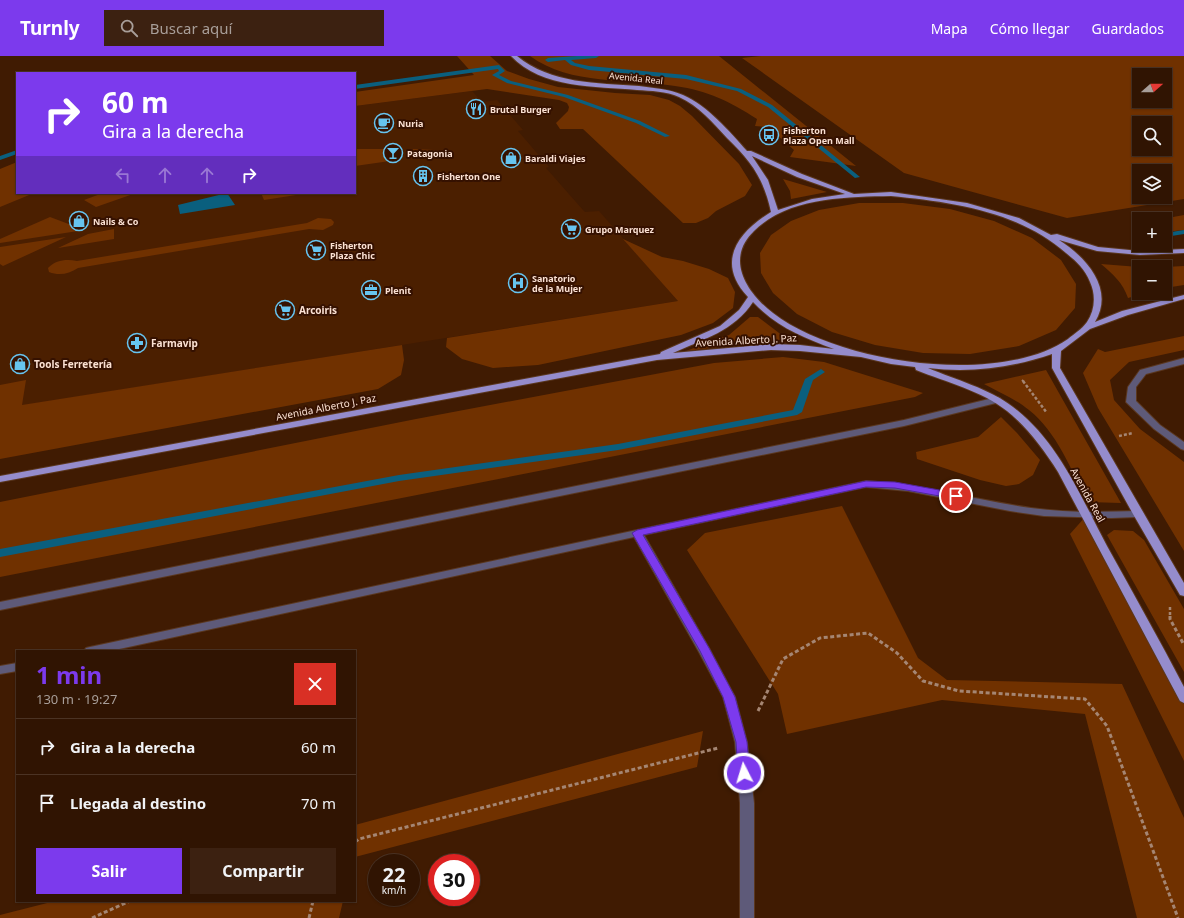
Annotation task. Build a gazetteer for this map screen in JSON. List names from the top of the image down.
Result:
{
  "streets": {
    "main road": ["Avenida Real", "Avenida Alberto J. Paz"]
  },
  "places": {
    "restaurant": ["Brutal Burger"],
    "cafe": ["Nuria"],
    "bus stop": ["Fisherton Plaza Open Mall"],
    "bar": ["Patagonia"],
    "shop": ["Baraldi Viajes", "Nails & Co", "Tools Ferretería"],
    "building": ["Fisherton One"],
    "supermarket": ["Grupo Marquez", "Fisherton Plaza Chic", "Arcoiris"],
    "hospital": ["Sanatorio de la Mujer"],
    "office": ["Plenit"],
    "pharmacy": ["Farmavip"]
  },
  "north": "right",
  "page": {
    "header": "Turnly",
    "search": "Buscar aquí",
    "nav": ["Mapa", "Cómo llegar", "Guardados"],
    "map_buttons": ["+", "−"],
    "turn": ["60 m", "Gira a la derecha"],
    "heading": ["1 min", "130 m · 19:27"],
    "list": [
      {
        "name": "Gira a la derecha",
        "value": "60 m"
      },
      {
        "name": "Llegada al destino",
        "value": "70 m"
      }
    ],
    "buttons": ["Salir", "Compartir"],
    "speed": "22 km/h",
    "limit": "30"
  }
}
